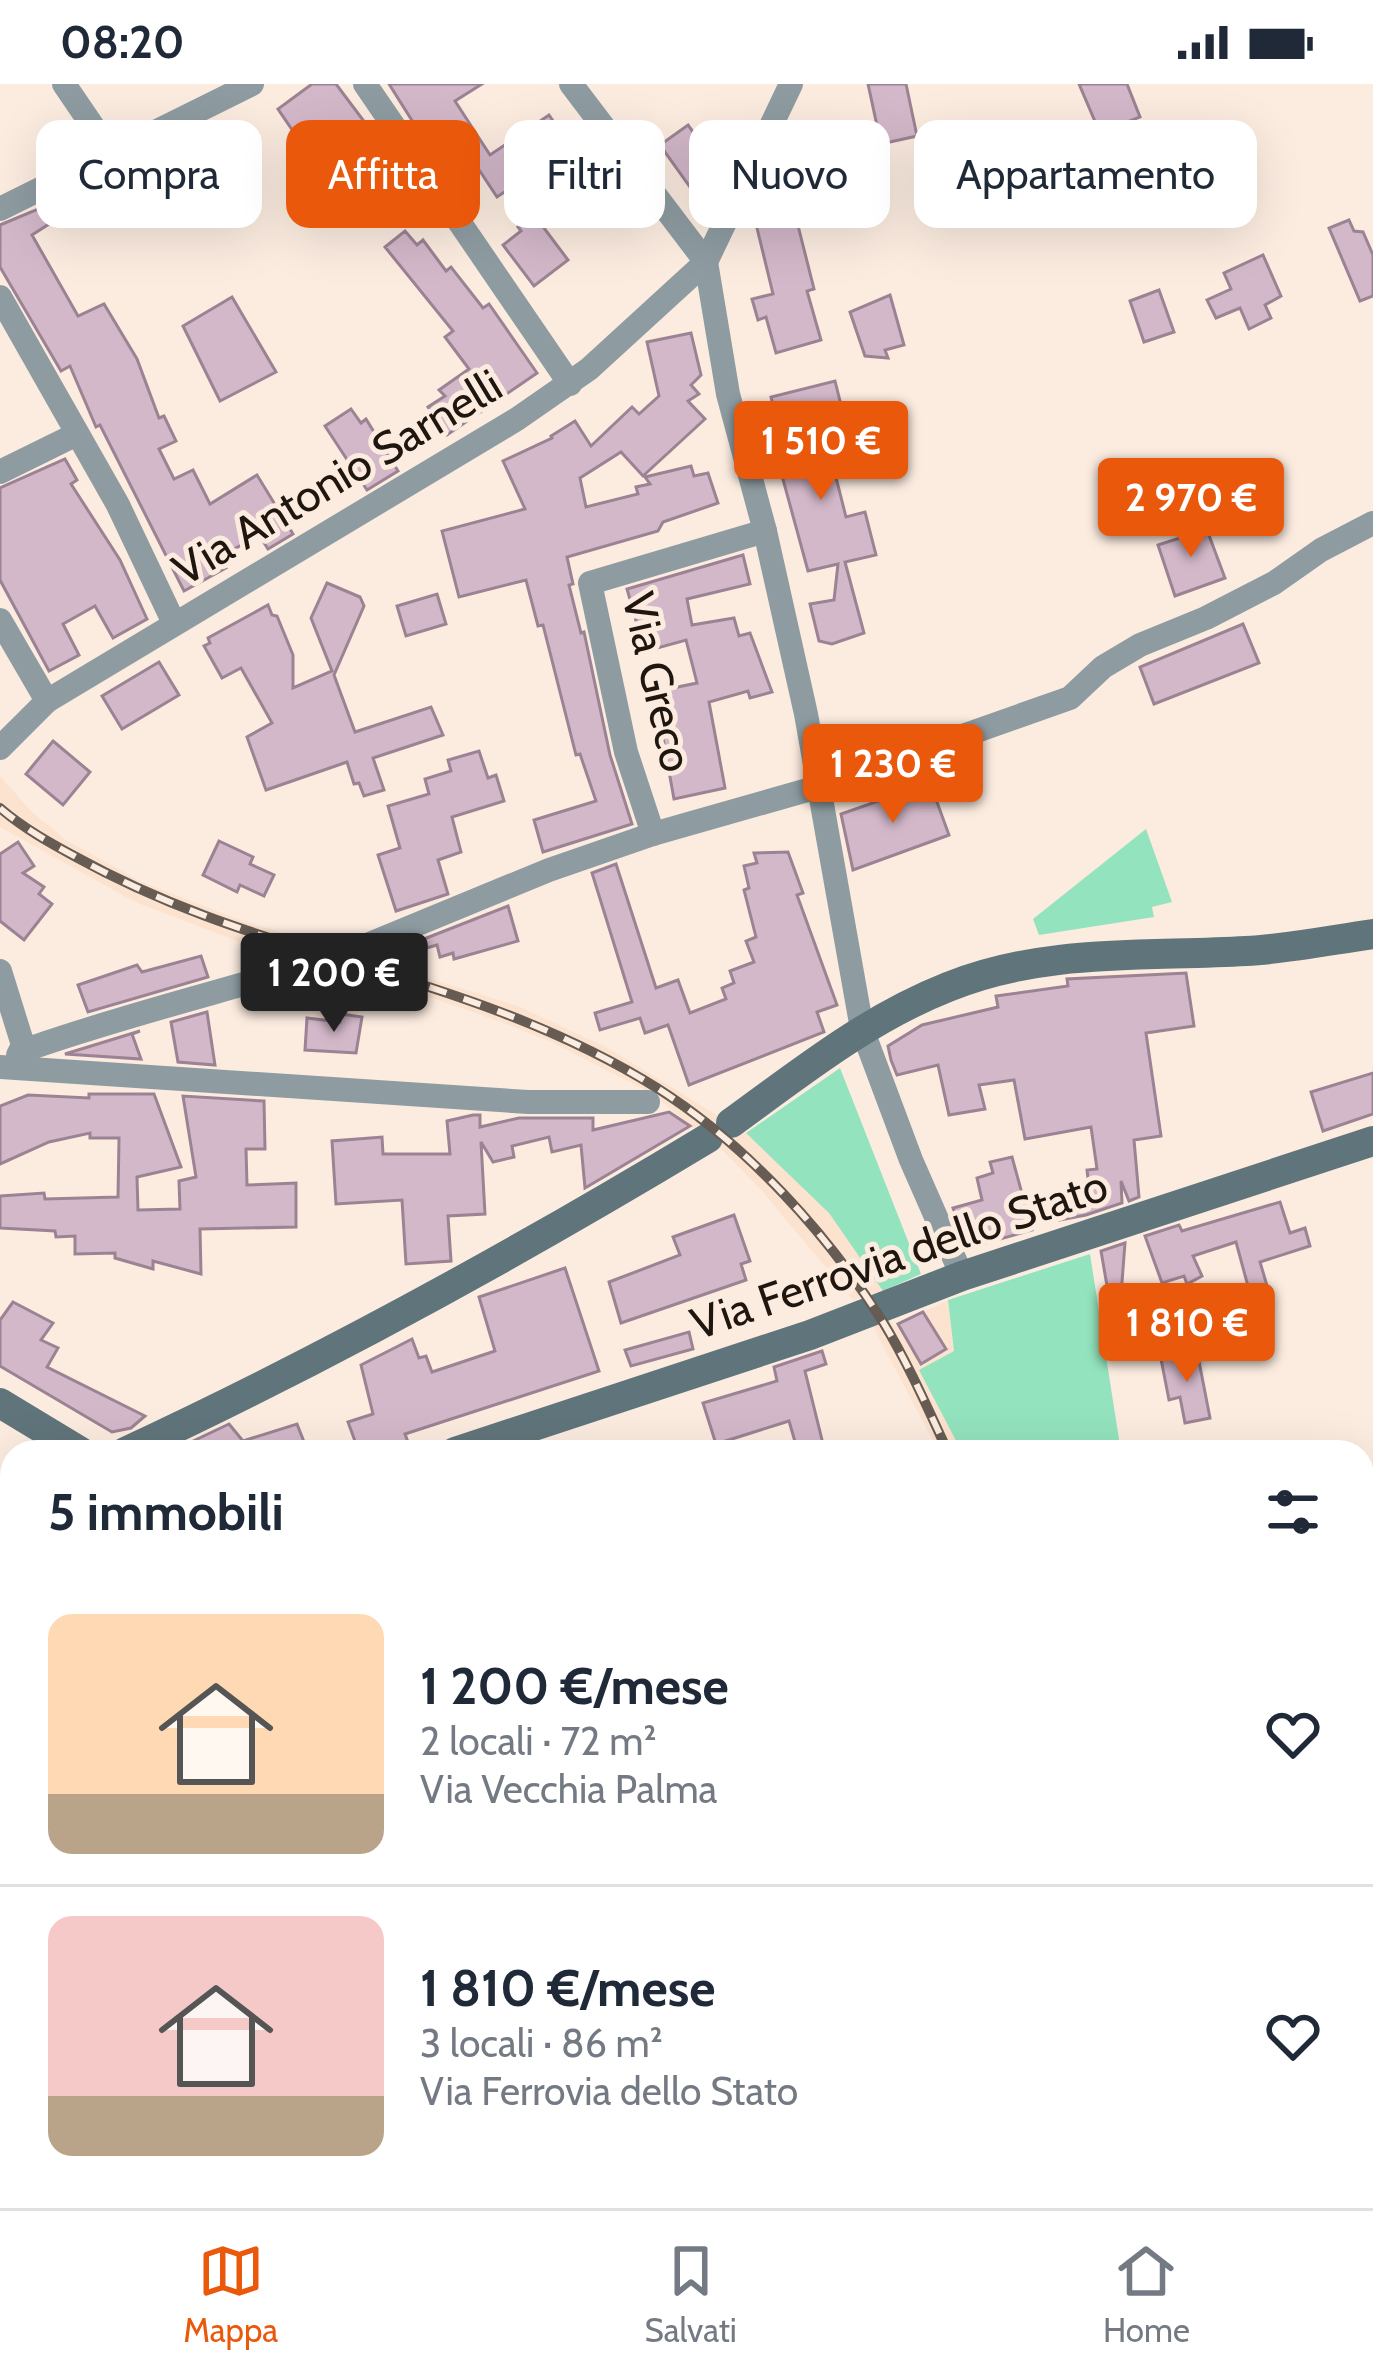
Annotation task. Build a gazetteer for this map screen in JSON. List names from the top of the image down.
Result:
{
  "streets": {
    "main road": ["Via Ferrovia dello Stato"],
    "street": ["Via Antonio Sarnelli", "Via Greco"]
  },
  "page": {
    "status": "08:20",
    "chip": [
      "Compra",
      "Affitta",
      "Filtri",
      "Nuovo",
      "Appartamento"
    ],
    "price": [
      "1 510 €",
      "2 970 €",
      "1 230 €",
      "1 200 €",
      "1 810 €"
    ],
    "heading": "5 immobili",
    "list": [
      {
        "name": "1 200 €/mese",
        "note": "2 locali · 72 m² · Via Vecchia Palma"
      },
      {
        "name": "1 810 €/mese",
        "note": "3 locali · 86 m² · Via Ferrovia dello Stato"
      }
    ],
    "tabs": ["Mappa", "Salvati", "Home"]
  }
}
